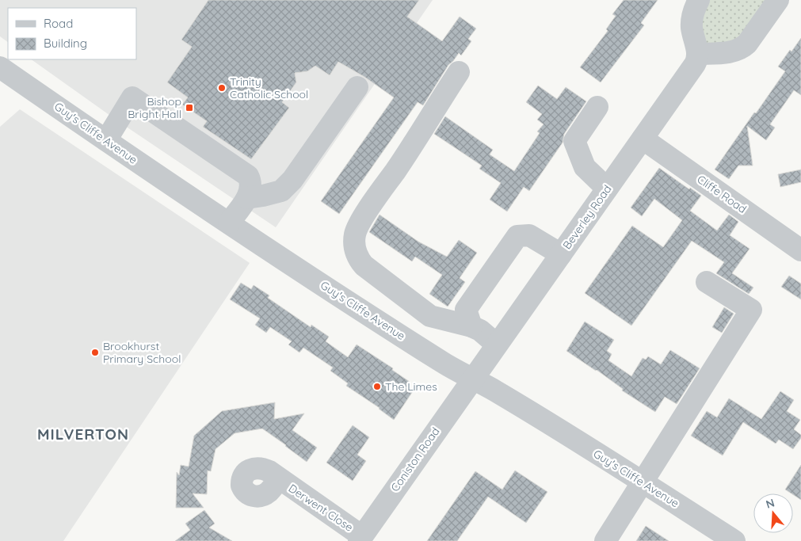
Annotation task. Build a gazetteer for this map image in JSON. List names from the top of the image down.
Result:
{
  "streets": {
    "street": [
      "Guy's Cliffe Avenue",
      "Cliffe Road",
      "Beverley Road",
      "Coniston Road",
      "Derwent Close"
    ]
  },
  "crossings": [
    ["Guy's Cliffe Avenue", "Beverley Road"],
    ["Guy's Cliffe Avenue", "Coniston Road"],
    ["Cliffe Road", "Beverley Road"],
    ["Beverley Road", "Coniston Road"],
    ["Coniston Road", "Derwent Close"]
  ],
  "districts": ["MILVERTON"],
  "places": {
    "other": ["Trinity Catholic School", "Brookhurst Primary School", "The Limes"],
    "transit": ["Bishop Bright Hall"]
  },
  "legend": ["Road", "Building"],
  "north": "top"
}
